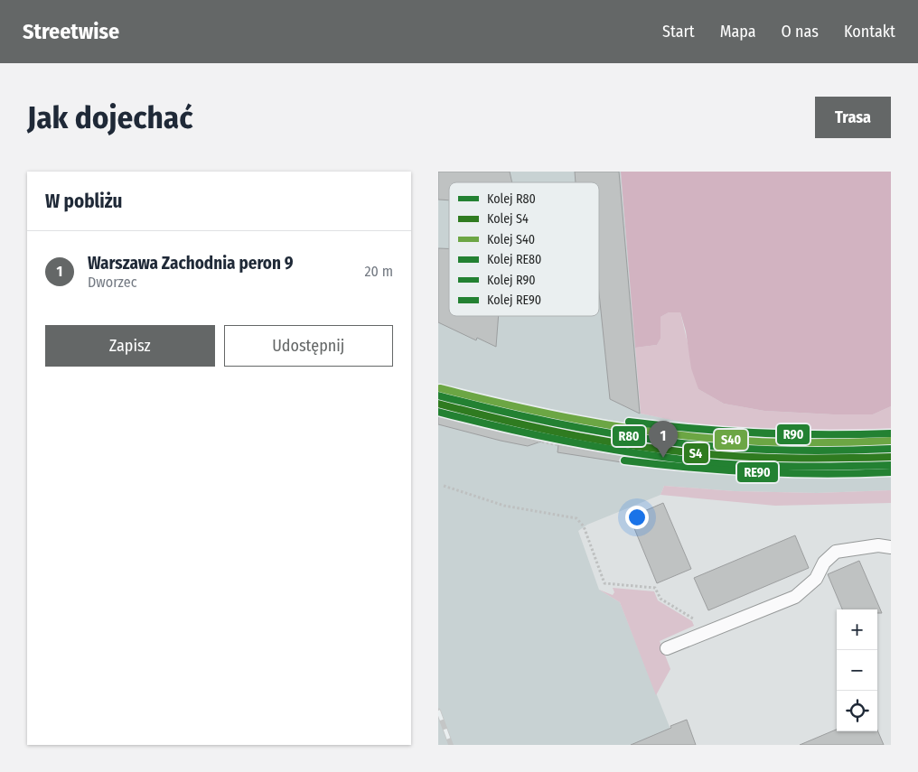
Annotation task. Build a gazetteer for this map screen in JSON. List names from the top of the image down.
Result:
{
  "lines": [
    "rail line S40",
    "rail line R80",
    "rail line S4",
    "rail line RE80",
    "rail line R90",
    "rail line RE90"
  ],
  "legend": [
    "Kolej R80",
    "Kolej S4",
    "Kolej S40",
    "Kolej RE80",
    "Kolej R90",
    "Kolej RE90"
  ],
  "page": {
    "header": "Streetwise",
    "nav": [
      "Start",
      "Mapa",
      "O nas",
      "Kontakt"
    ],
    "buttons": [
      "Trasa",
      ["Zapisz", "Udostępnij"]
    ],
    "title": "Jak dojechać",
    "heading": "W pobliżu",
    "list": [
      {
        "mark": "1",
        "name": "Warszawa Zachodnia peron 9",
        "note": "Dworzec",
        "value": "20 m"
      }
    ],
    "pins": "1",
    "map_buttons": ["+", "−"]
  }
}
